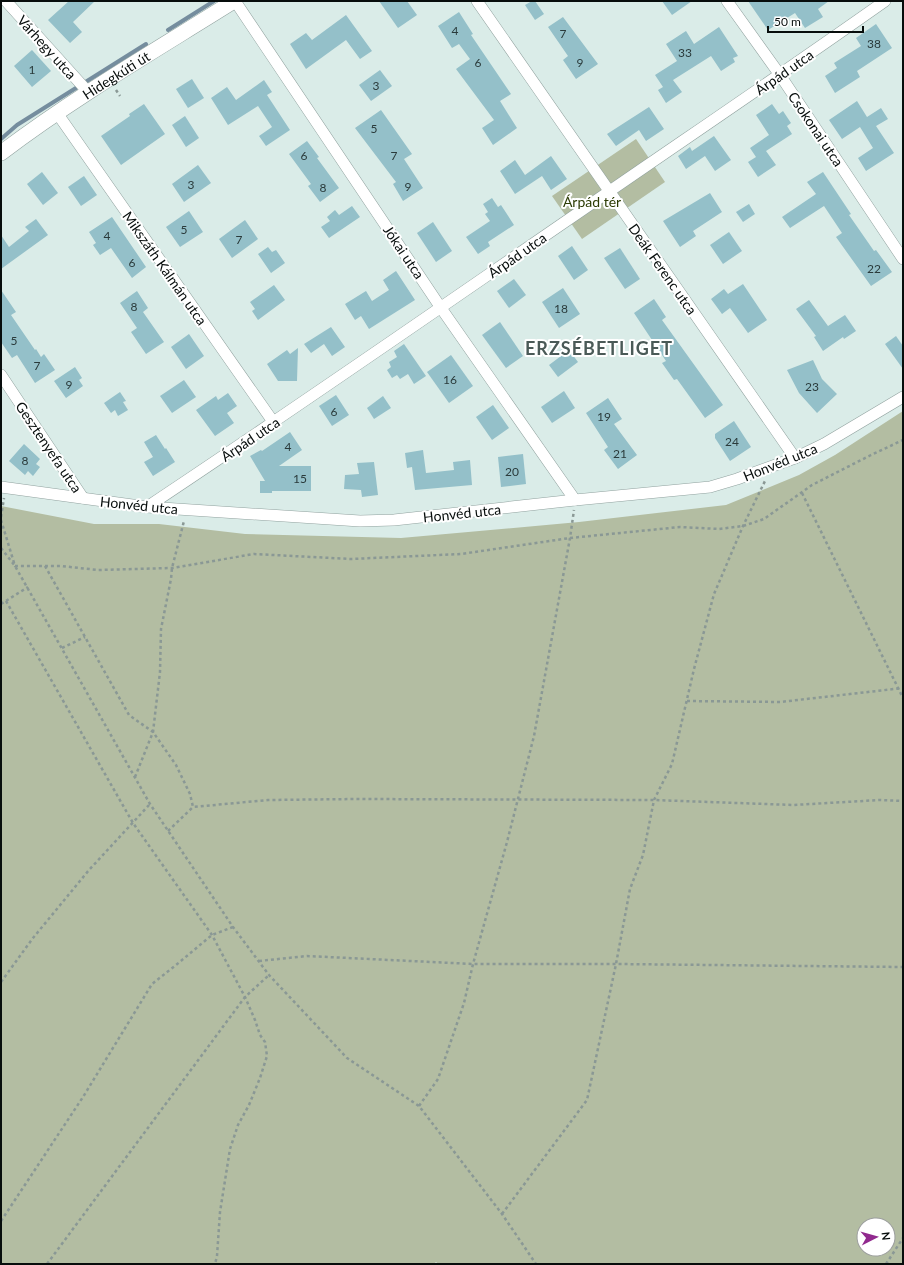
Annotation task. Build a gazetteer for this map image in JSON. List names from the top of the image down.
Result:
{
  "streets": {
    "main road": ["Hidegkúti út"],
    "street": [
      "Várhegy utca",
      "Árpád utca",
      "Csokonai utca",
      "Jókai utca",
      "Mikszáth Kálmán utca",
      "Deák Ferenc utca",
      "Gesztenyefa utca",
      "Honvéd utca"
    ]
  },
  "crossings": [
    ["Várhegy utca", "Hidegkúti út"],
    ["Árpád utca", "Csokonai utca"],
    ["Árpád utca", "Jókai utca"],
    ["Árpád utca", "Mikszáth Kálmán utca"],
    ["Árpád utca", "Deák Ferenc utca"],
    ["Árpád utca", "Honvéd utca"],
    ["Hidegkúti út", "Jókai utca"],
    ["Hidegkúti út", "Mikszáth Kálmán utca"],
    ["Jókai utca", "Honvéd utca"],
    ["Deák Ferenc utca", "Honvéd utca"],
    ["Gesztenyefa utca", "Honvéd utca"]
  ],
  "districts": ["ERZSÉBETLIGET"],
  "parks": ["Árpád tér"],
  "house_numbers": [
    "4",
    "7",
    "38",
    "33",
    "6",
    "9",
    "1",
    "3",
    "5",
    "6",
    "7",
    "3",
    "9",
    "8",
    "5",
    "4",
    "7",
    "6",
    "22",
    "8",
    "18",
    "5",
    "7",
    "16",
    "9",
    "23",
    "6",
    "19",
    "24",
    "4",
    "21",
    "8",
    "20",
    "15"
  ],
  "scale_bar": "50 m",
  "north": "right"
}
